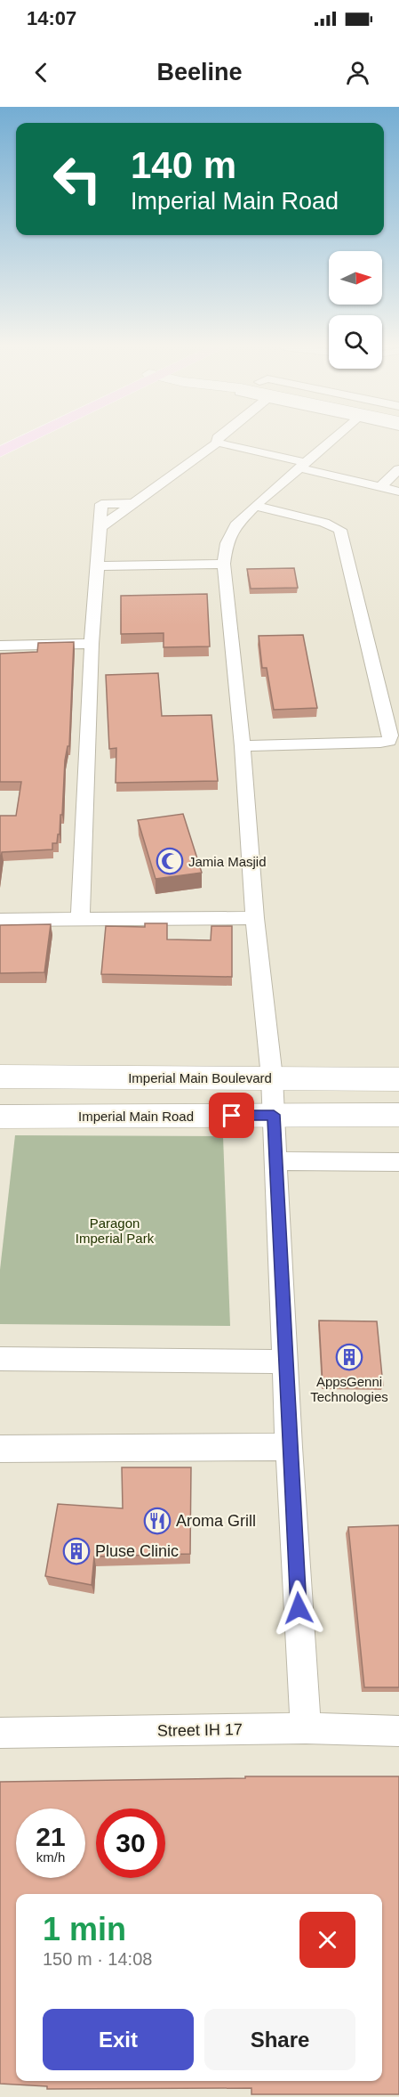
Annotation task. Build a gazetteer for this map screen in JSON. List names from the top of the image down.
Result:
{
  "streets": {
    "street": ["Imperial Main Boulevard", "Imperial Main Road", "Street IH 17"]
  },
  "parks": ["Paragon Imperial Park"],
  "places": {
    "mosque": ["Jamia Masjid"],
    "building": ["AppsGenni Technologies", "Pluse Clinic"],
    "restaurant": ["Aroma Grill"]
  },
  "north": "right",
  "page": {
    "status": "14:07",
    "header": "Beeline",
    "turn": ["140 m", "Imperial Main Road"],
    "speed": "21 km/h",
    "limit": "30",
    "heading": ["1 min", "150 m · 14:08"],
    "buttons": ["Exit", "Share"]
  }
}
